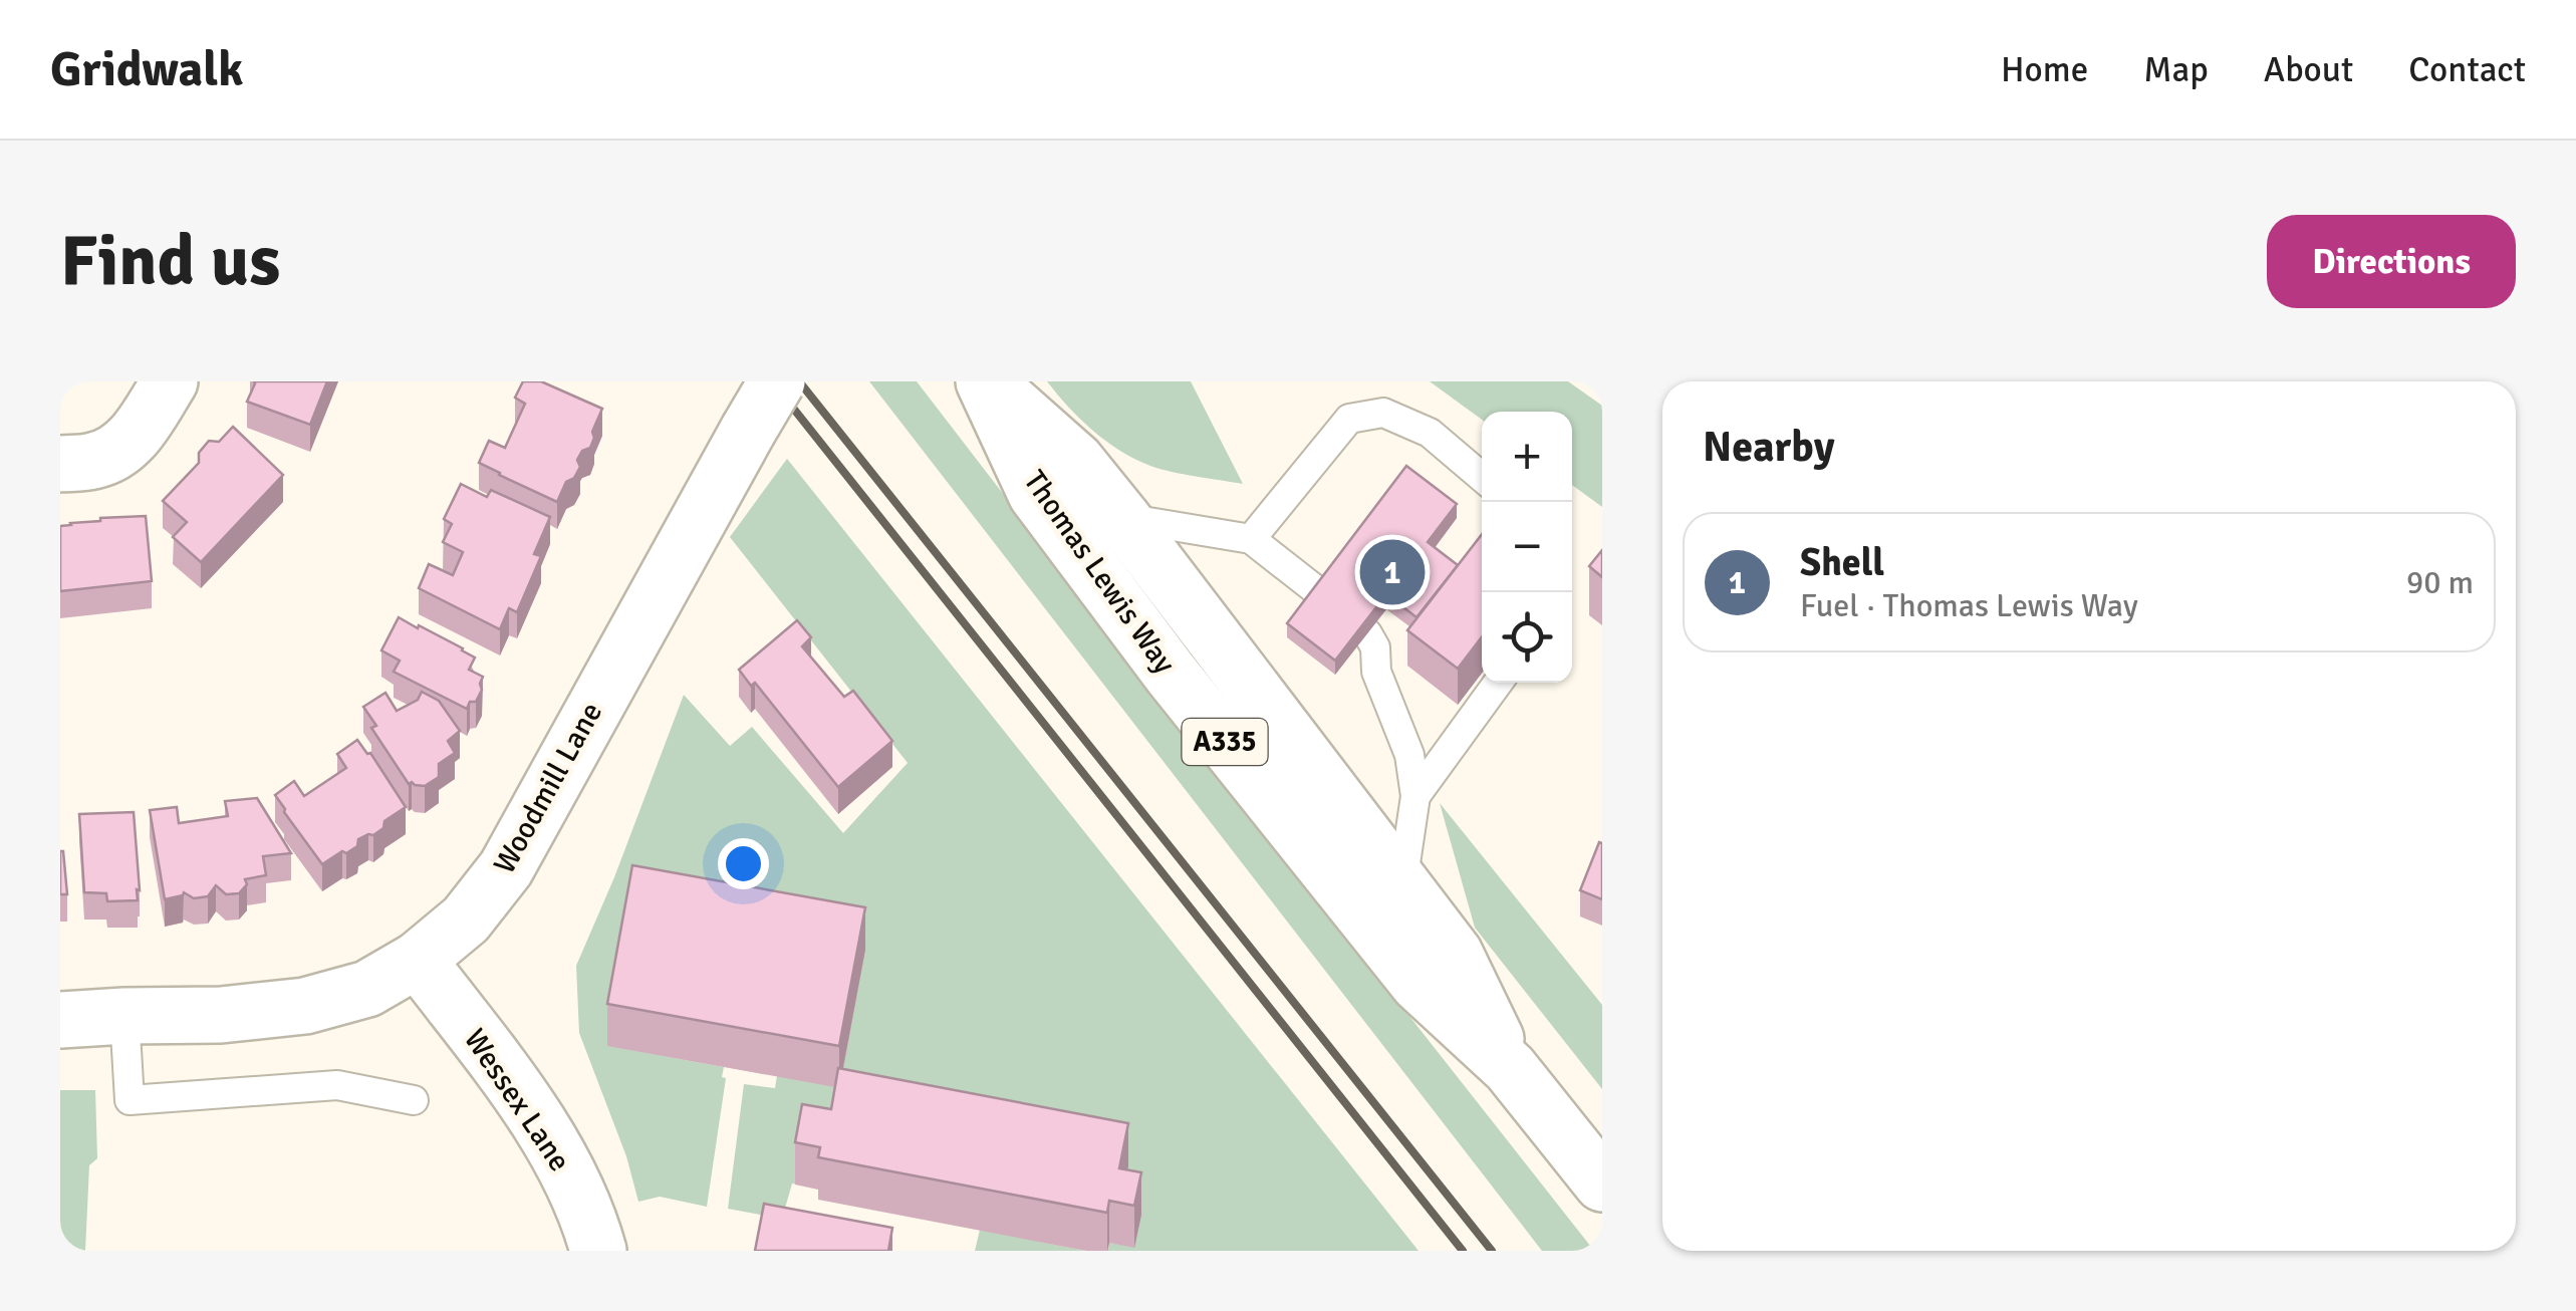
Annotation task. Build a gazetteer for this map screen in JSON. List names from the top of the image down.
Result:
{
  "streets": {
    "main road": [
      "Thomas Lewis Way",
      "A335",
      "Woodmill Lane",
      "Wessex Lane"
    ]
  },
  "crossings": [
    ["Woodmill Lane", "Wessex Lane"]
  ],
  "page": {
    "header": "Gridwalk",
    "nav": [
      "Home",
      "Map",
      "About",
      "Contact"
    ],
    "buttons": "Directions",
    "title": "Find us",
    "heading": "Nearby",
    "map_buttons": ["+", "−"],
    "list": [
      {
        "mark": "1",
        "name": "Shell",
        "note": "Fuel · Thomas Lewis Way",
        "value": "90 m"
      }
    ],
    "pins": "1"
  }
}
